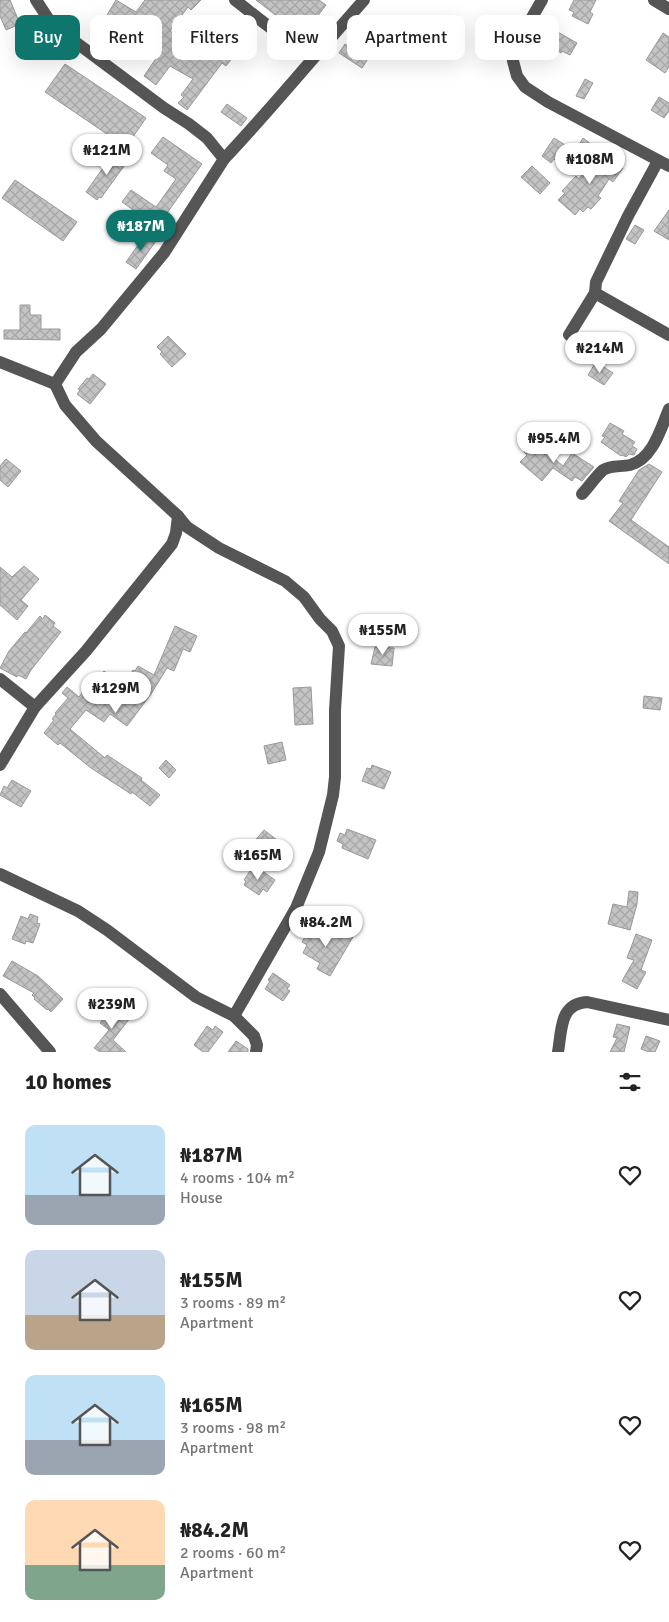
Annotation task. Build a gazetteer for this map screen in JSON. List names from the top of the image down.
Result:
{
  "page": {
    "chip": [
      "Buy",
      "Rent",
      "Filters",
      "New",
      "Apartment",
      "House"
    ],
    "price": [
      "₦121M",
      "₦108M",
      "₦187M",
      "₦214M",
      "₦95.4M",
      "₦155M",
      "₦129M",
      "₦165M",
      "₦84.2M",
      "₦239M"
    ],
    "heading": "10 homes",
    "list": [
      {
        "name": "₦187M",
        "note": "4 rooms · 104 m² · House"
      },
      {
        "name": "₦155M",
        "note": "3 rooms · 89 m² · Apartment"
      },
      {
        "name": "₦165M",
        "note": "3 rooms · 98 m² · Apartment"
      },
      {
        "name": "₦84.2M",
        "note": "2 rooms · 60 m² · Apartment"
      }
    ]
  }
}
